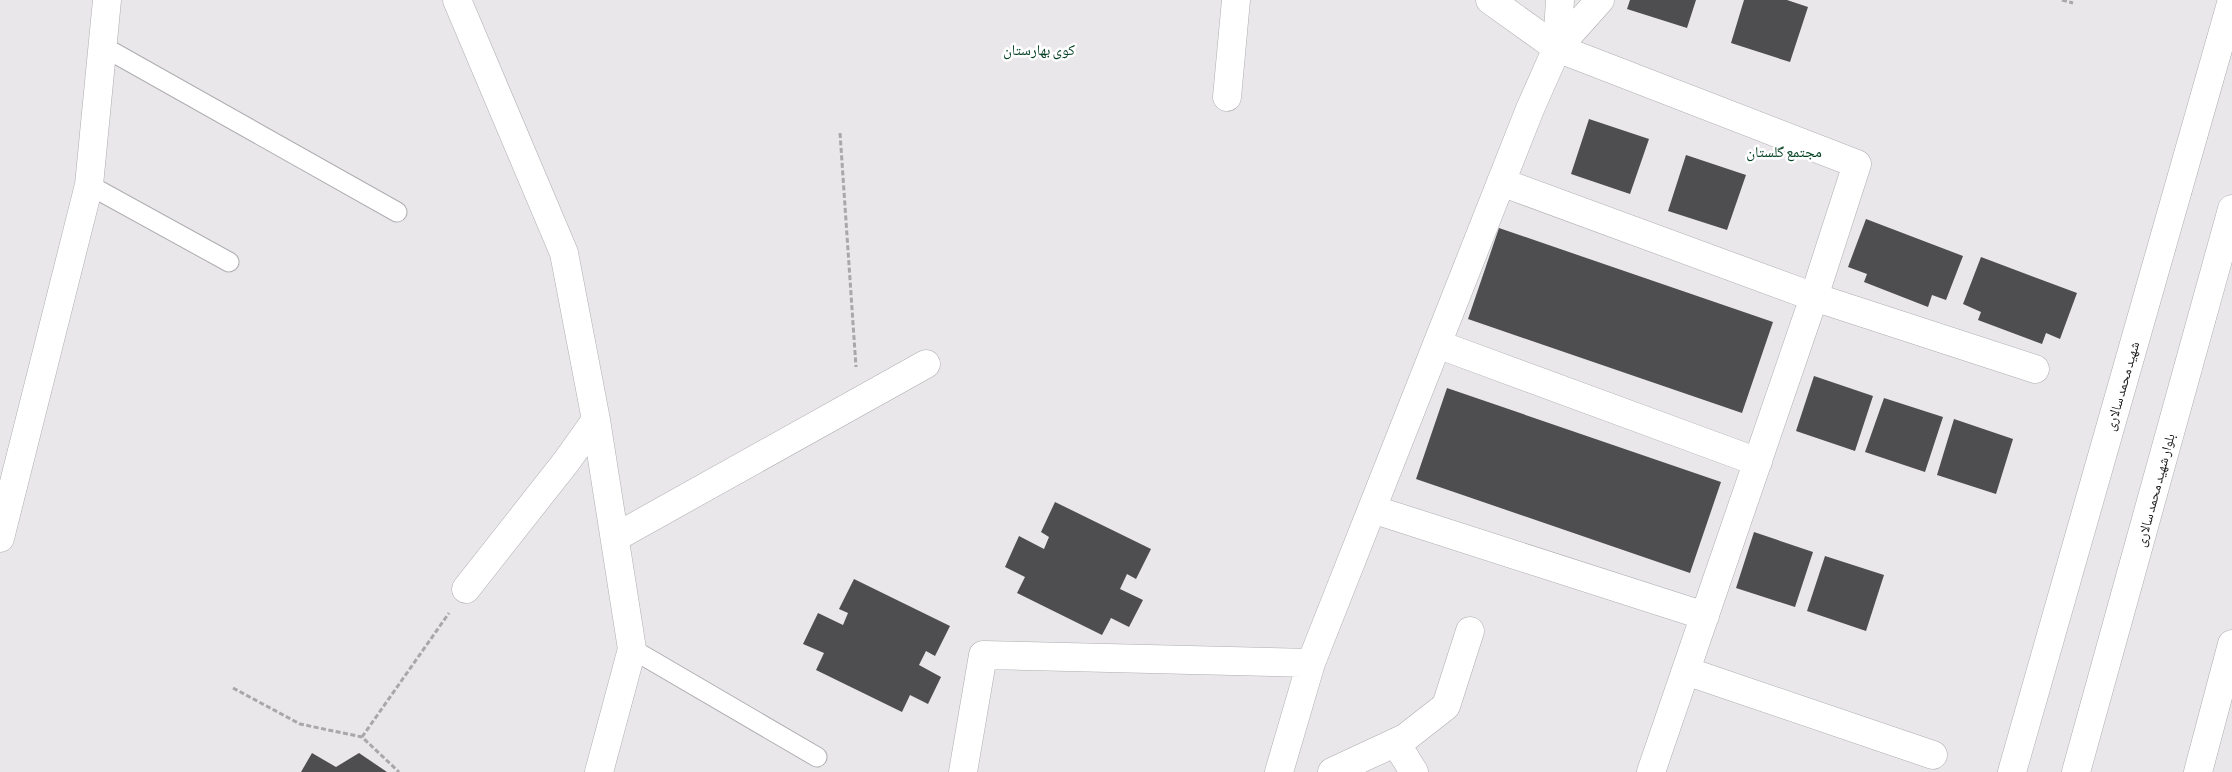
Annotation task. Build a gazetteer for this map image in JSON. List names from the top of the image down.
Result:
{
  "streets": {
    "street": ["شهید محمد سالاری", "بلوار شهید محمد سالاری"]
  },
  "districts": ["کوی بهارستان", "مجتمع گلستان"]
}
